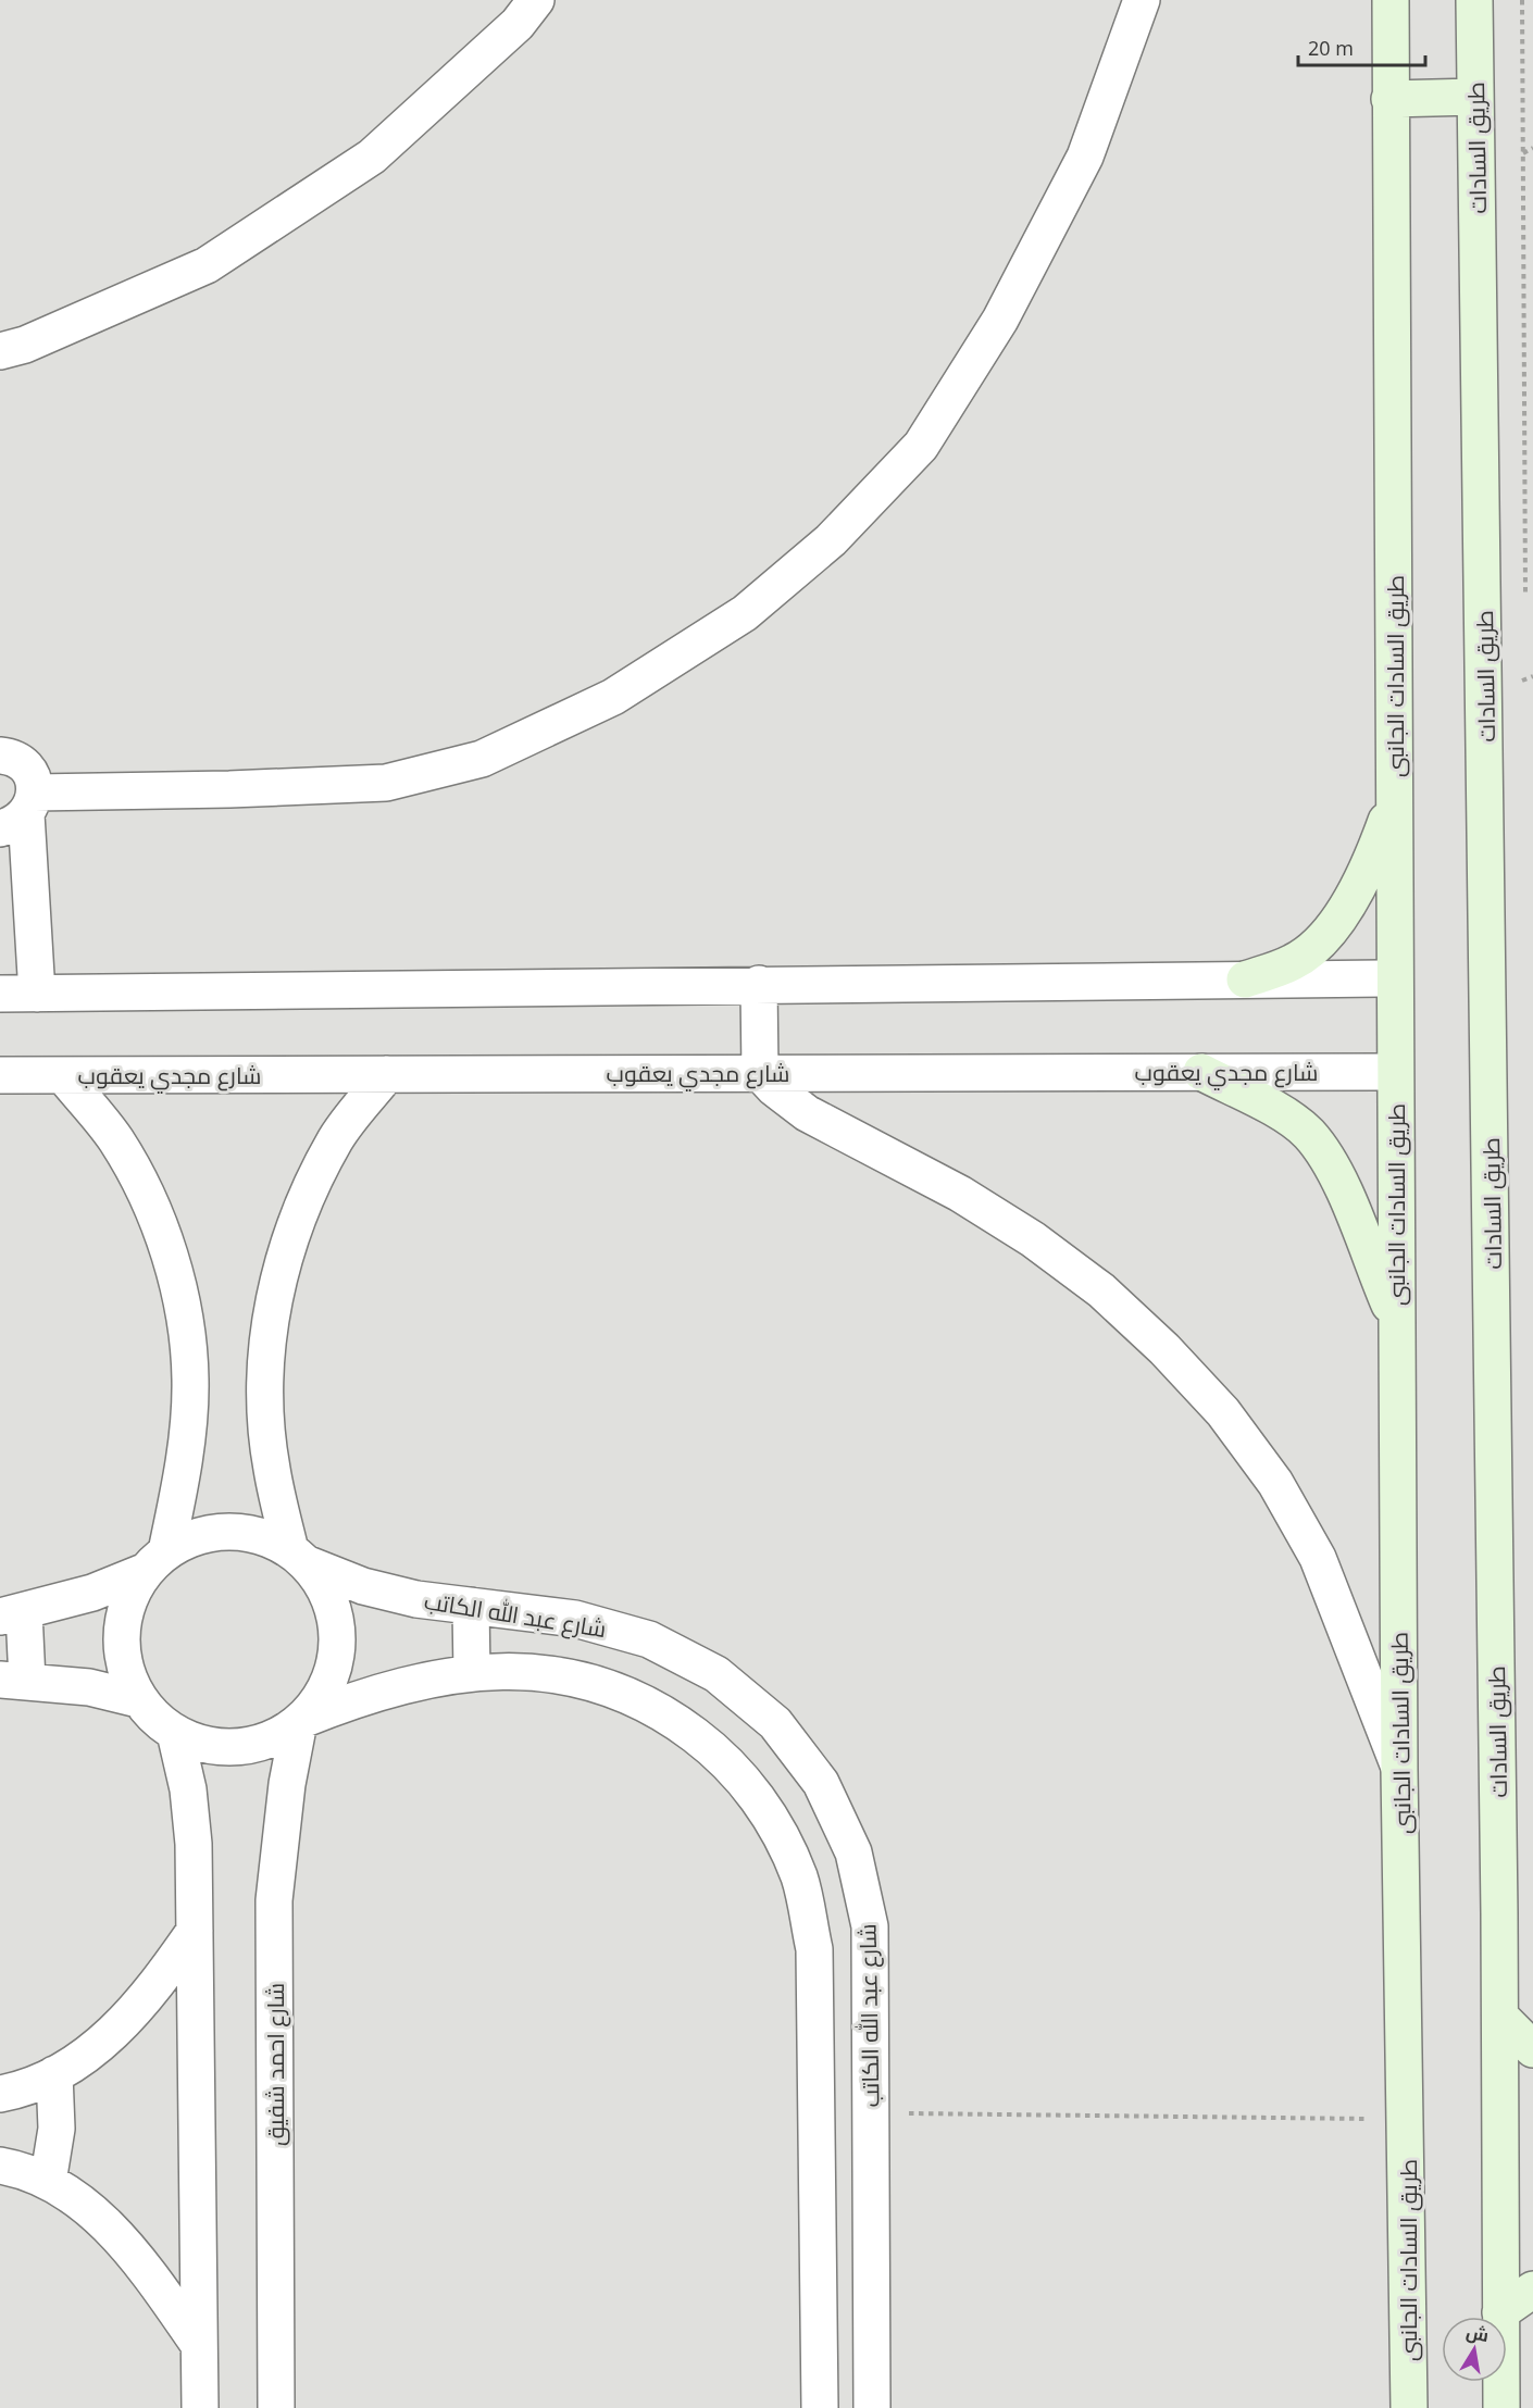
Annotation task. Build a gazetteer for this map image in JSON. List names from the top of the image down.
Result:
{
  "streets": {
    "street": [
      "طريق السادات",
      "طريق السادات الجانبى",
      "شارع مجدي يعقوب",
      "شارع عبد الله الكاتب",
      "شارع احمد شفيق"
    ]
  },
  "crossings": [
    ["طريق السادات الجانبى", "شارع مجدي يعقوب"],
    ["شارع عبد الله الكاتب", "شارع احمد شفيق"]
  ],
  "scale_bar": "20 m",
  "north": "top"
}
